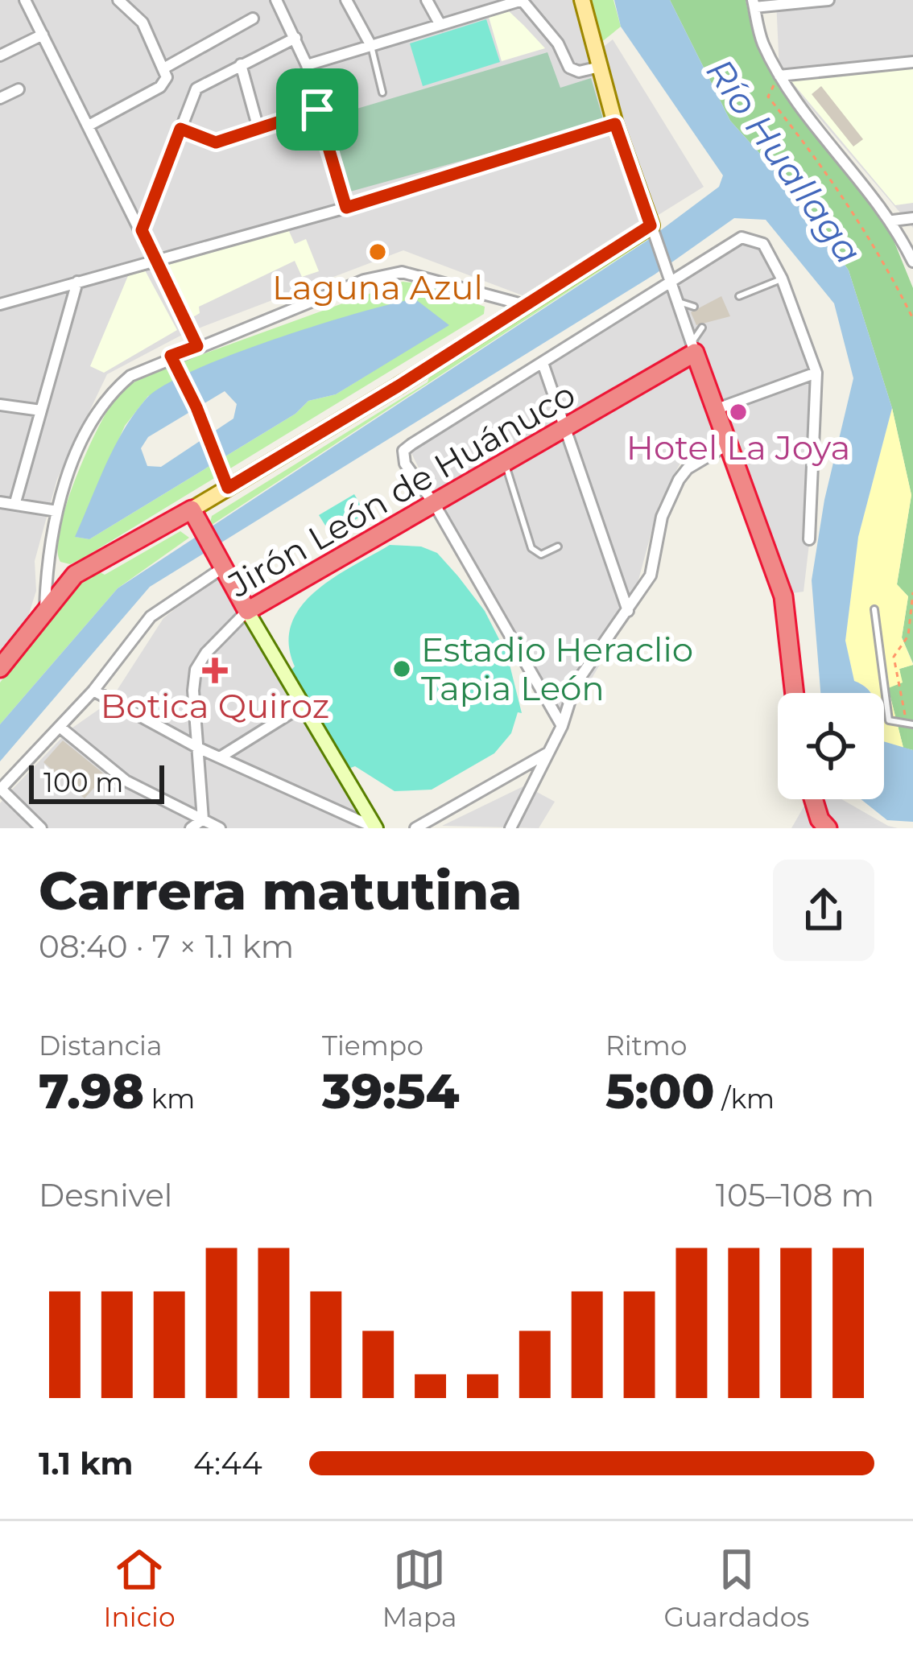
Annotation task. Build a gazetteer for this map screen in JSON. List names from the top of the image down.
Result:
{
  "streets": {
    "highway": ["Jirón León de Huánuco"]
  },
  "water": ["Río Huallaga"],
  "places": {
    "other": ["Laguna Azul", "Hotel La Joya", "Estadio Heraclio Tapia León"],
    "health": ["Botica Quiroz"]
  },
  "scale_bar": "100 m",
  "page": {
    "scale": "100 m",
    "heading": ["Carrera matutina", "08:40 · 7 × 1.1 km"],
    "stats": [
      ["Distancia", "7.98 km"],
      ["Tiempo", "39:54"],
      ["Ritmo", "5:00 /km"]
    ],
    "chart": ["Desnivel", "105–108 m"],
    "list": [
      {
        "name": "1.1 km",
        "note": "4:44"
      }
    ],
    "tabs": ["Inicio", "Mapa", "Guardados"]
  }
}
